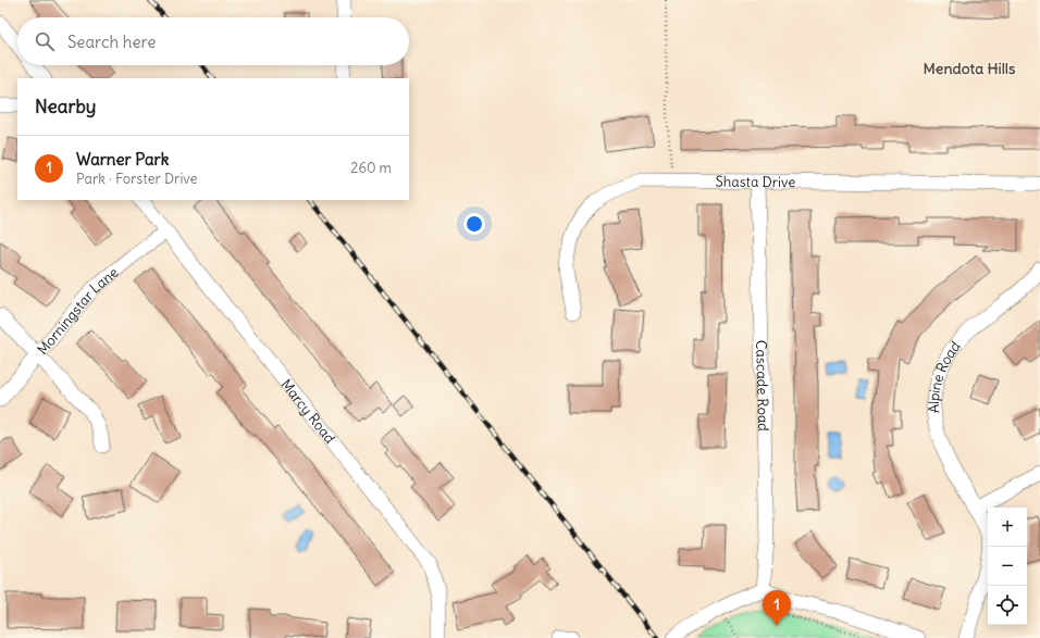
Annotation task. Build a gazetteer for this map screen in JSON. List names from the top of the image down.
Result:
{
  "streets": {
    "street": [
      "Shasta Drive",
      "Morningstar Lane",
      "Alpine Road",
      "Cascade Road",
      "Marcy Road"
    ]
  },
  "crossings": [
    ["Shasta Drive", "Cascade Road"],
    ["Morningstar Lane", "Marcy Road"]
  ],
  "districts": ["Mendota Hills"],
  "page": {
    "search": "Search here",
    "heading": "Nearby",
    "list": [
      {
        "mark": "1",
        "name": "Warner Park",
        "note": "Park · Forster Drive",
        "value": "260 m"
      }
    ],
    "map_buttons": ["+", "−"],
    "pins": "1"
  }
}
